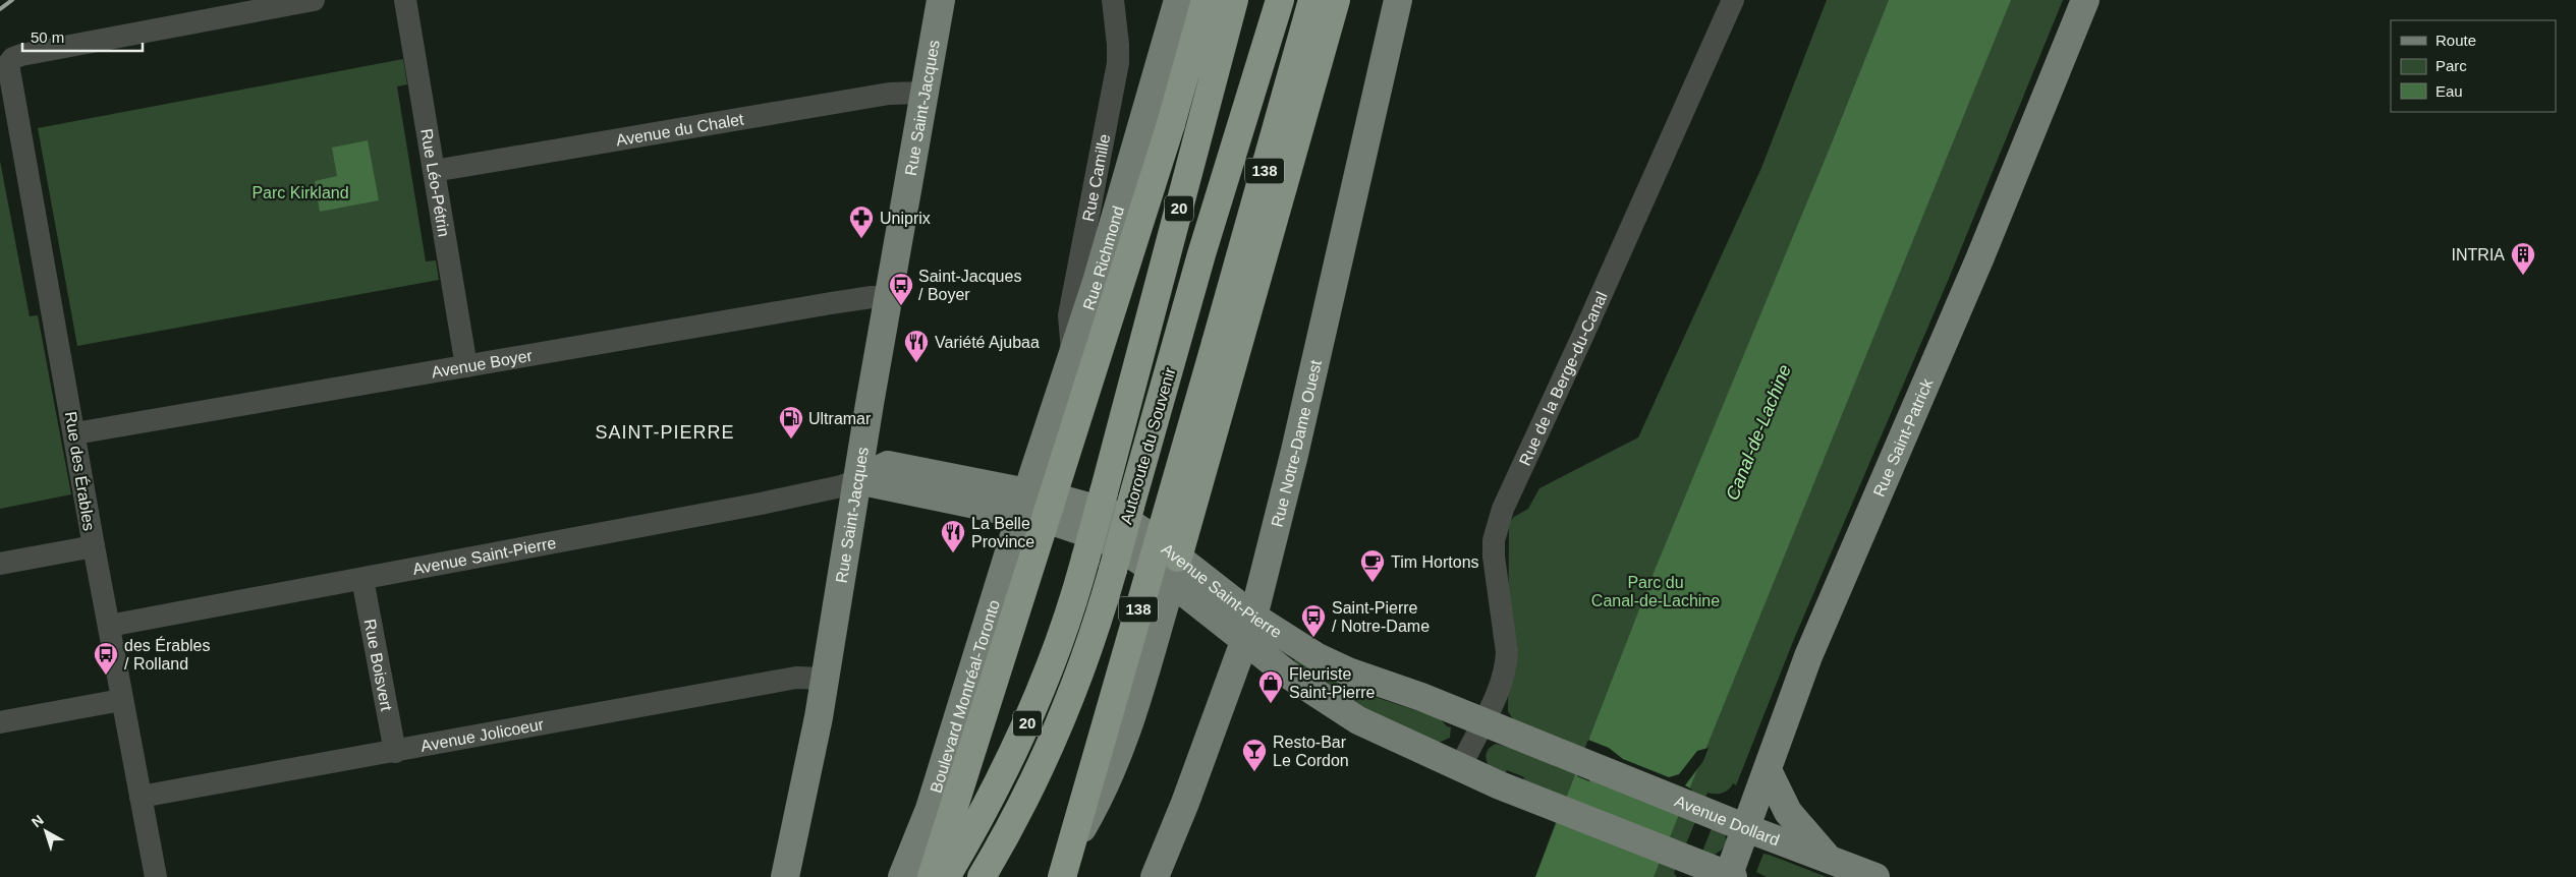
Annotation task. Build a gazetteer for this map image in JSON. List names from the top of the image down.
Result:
{
  "streets": {
    "highway": ["138", "20", "Autoroute du Souvenir"],
    "main road": [
      "Rue Saint-Jacques",
      "Rue Richmond",
      "Rue Saint-Patrick",
      "Rue Notre-Dame Ouest",
      "Avenue Saint-Pierre",
      "Boulevard Montréal-Toronto",
      "Avenue Dollard"
    ],
    "street": [
      "Avenue du Chalet",
      "Rue Camille",
      "Rue Léo-Pétrin",
      "Avenue Boyer",
      "Rue de la Berge-du-Canal",
      "Rue des Érables",
      "Rue Boisvert",
      "Avenue Jolicoeur"
    ]
  },
  "crossings": [
    ["Rue Saint-Jacques", "Avenue du Chalet"],
    ["Rue Saint-Jacques", "Avenue Boyer"],
    ["Rue Saint-Jacques", "Avenue Saint-Pierre"],
    ["Rue Saint-Jacques", "Avenue Jolicoeur"],
    ["Avenue du Chalet", "Rue Léo-Pétrin"],
    ["Rue Camille", "Rue Richmond"],
    ["Rue Léo-Pétrin", "Avenue Boyer"],
    ["Rue Richmond", "Avenue Saint-Pierre"],
    ["Rue Richmond", "Boulevard Montréal-Toronto"],
    ["Avenue Boyer", "Rue des Érables"],
    ["Rue de la Berge-du-Canal", "Avenue Saint-Pierre"],
    ["Rue Saint-Patrick", "Avenue Dollard"],
    ["Rue Notre-Dame Ouest", "Avenue Saint-Pierre"],
    ["Rue des Érables", "Avenue Saint-Pierre"],
    ["Rue des Érables", "Avenue Jolicoeur"],
    ["Avenue Saint-Pierre", "Rue Boisvert"],
    ["Avenue Saint-Pierre", "Boulevard Montréal-Toronto"],
    ["Avenue Saint-Pierre", "Avenue Dollard"],
    ["Rue Boisvert", "Avenue Jolicoeur"]
  ],
  "districts": ["SAINT-PIERRE"],
  "water": ["Canal-de-Lachine"],
  "parks": ["Parc Kirkland", "Parc du Canal-de-Lachine"],
  "places": {
    "pharmacy": ["Uniprix"],
    "building": ["INTRIA"],
    "bus stop": ["Saint-Jacques / Boyer", "Saint-Pierre / Notre-Dame", "des Érables / Rolland"],
    "restaurant": ["Variété Ajubaa", "La Belle Province"],
    "fuel station": ["Ultramar"],
    "cafe": ["Tim Hortons"],
    "shop": ["Fleuriste Saint-Pierre"],
    "bar": ["Resto-Bar Le Cordon"]
  },
  "legend": ["Route", "Parc", "Eau"],
  "scale_bar": "50 m",
  "north": "top left"
}
